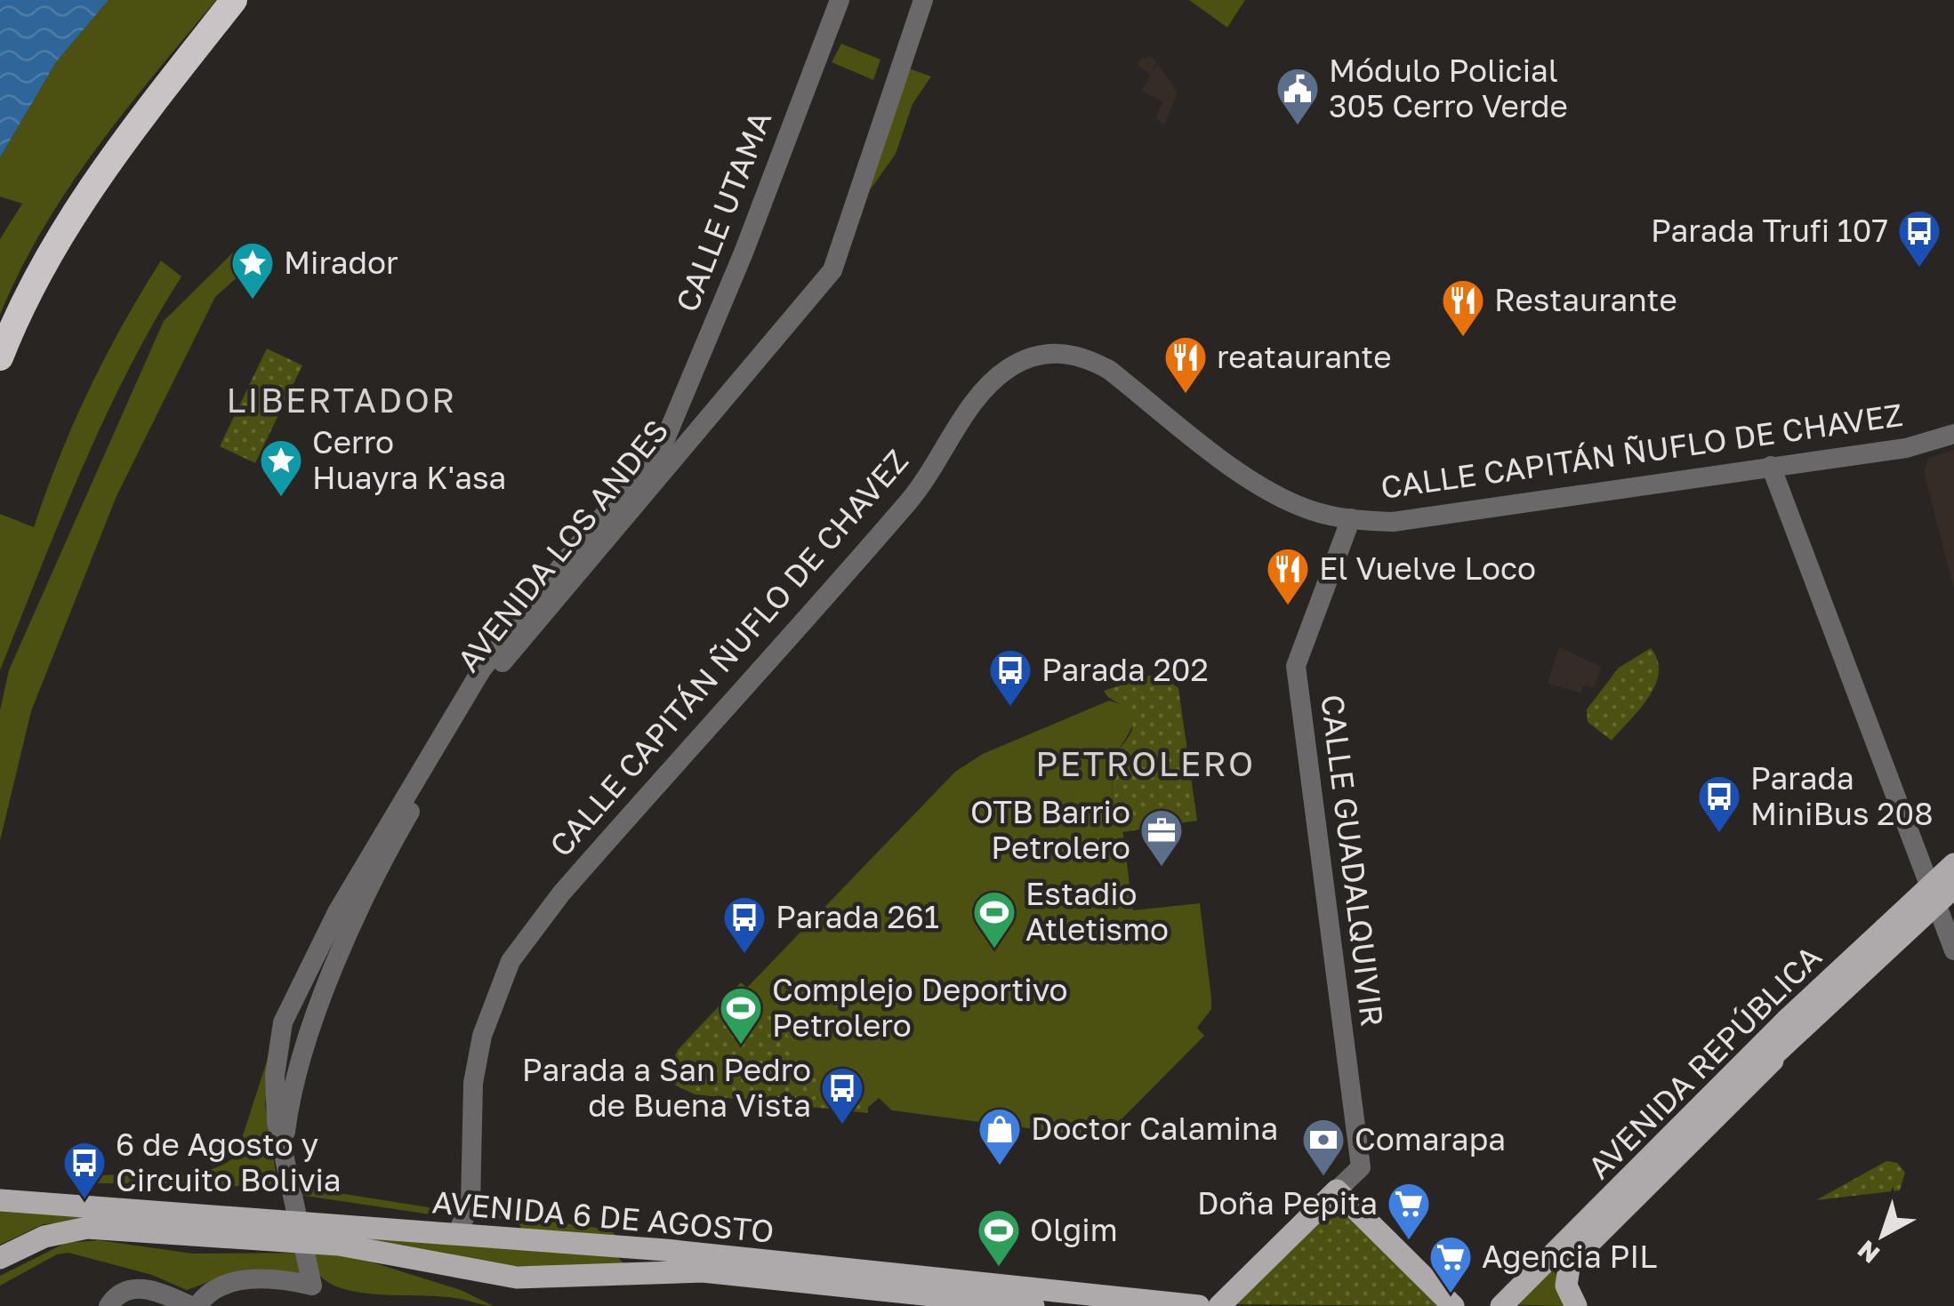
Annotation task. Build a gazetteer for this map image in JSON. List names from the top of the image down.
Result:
{
  "streets": {
    "main road": ["AVENIDA REPÚBLICA", "AVENIDA 6 DE AGOSTO"],
    "street": [
      "CALLE UTAMA",
      "CALLE CAPITÁN ÑUFLO DE CHAVEZ",
      "AVENIDA LOS ANDES",
      "CALLE GUADALQUIVIR"
    ]
  },
  "crossings": [
    ["CALLE UTAMA", "AVENIDA LOS ANDES"],
    ["CALLE CAPITÁN ÑUFLO DE CHAVEZ", "CALLE GUADALQUIVIR"],
    ["CALLE CAPITÁN ÑUFLO DE CHAVEZ", "AVENIDA 6 DE AGOSTO"]
  ],
  "districts": ["LIBERTADOR", "PETROLERO"],
  "places": {
    "public building": ["Módulo Policial 305 Cerro Verde"],
    "bus stop": [
      "Parada Trufi 107",
      "Parada 202",
      "Parada MiniBus 208",
      "Parada 261",
      "Parada a San Pedro de Buena Vista",
      "6 de Agosto y Circuito Bolivia"
    ],
    "place": ["Mirador", "Cerro Huayra K'asa"],
    "restaurant": ["Restaurante", "reataurante", "El Vuelve Loco"],
    "office": ["OTB Barrio Petrolero"],
    "sports": ["Estadio Atletismo", "Complejo Deportivo Petrolero", "Olgim"],
    "shop": ["Doctor Calamina"],
    "bank": ["Comarapa"],
    "supermarket": ["Doña Pepita", "Agencia PIL"]
  },
  "north": "bottom left"
}
